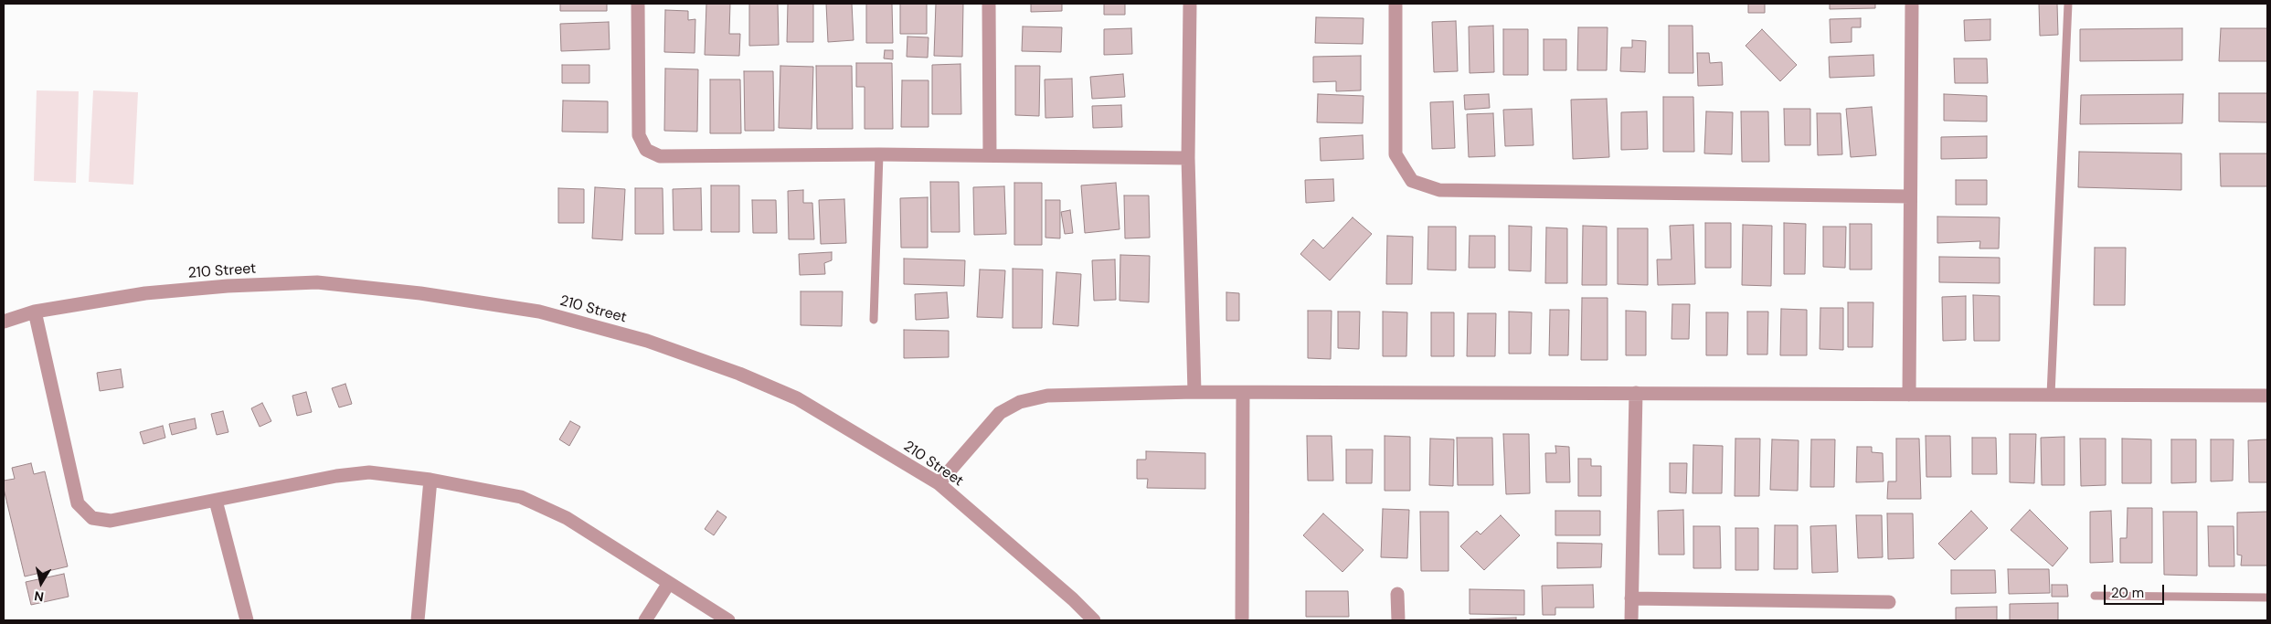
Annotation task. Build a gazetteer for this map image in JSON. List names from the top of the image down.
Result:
{
  "streets": {
    "street": ["210 Street"]
  },
  "scale_bar": "20 m",
  "north": "bottom"
}
